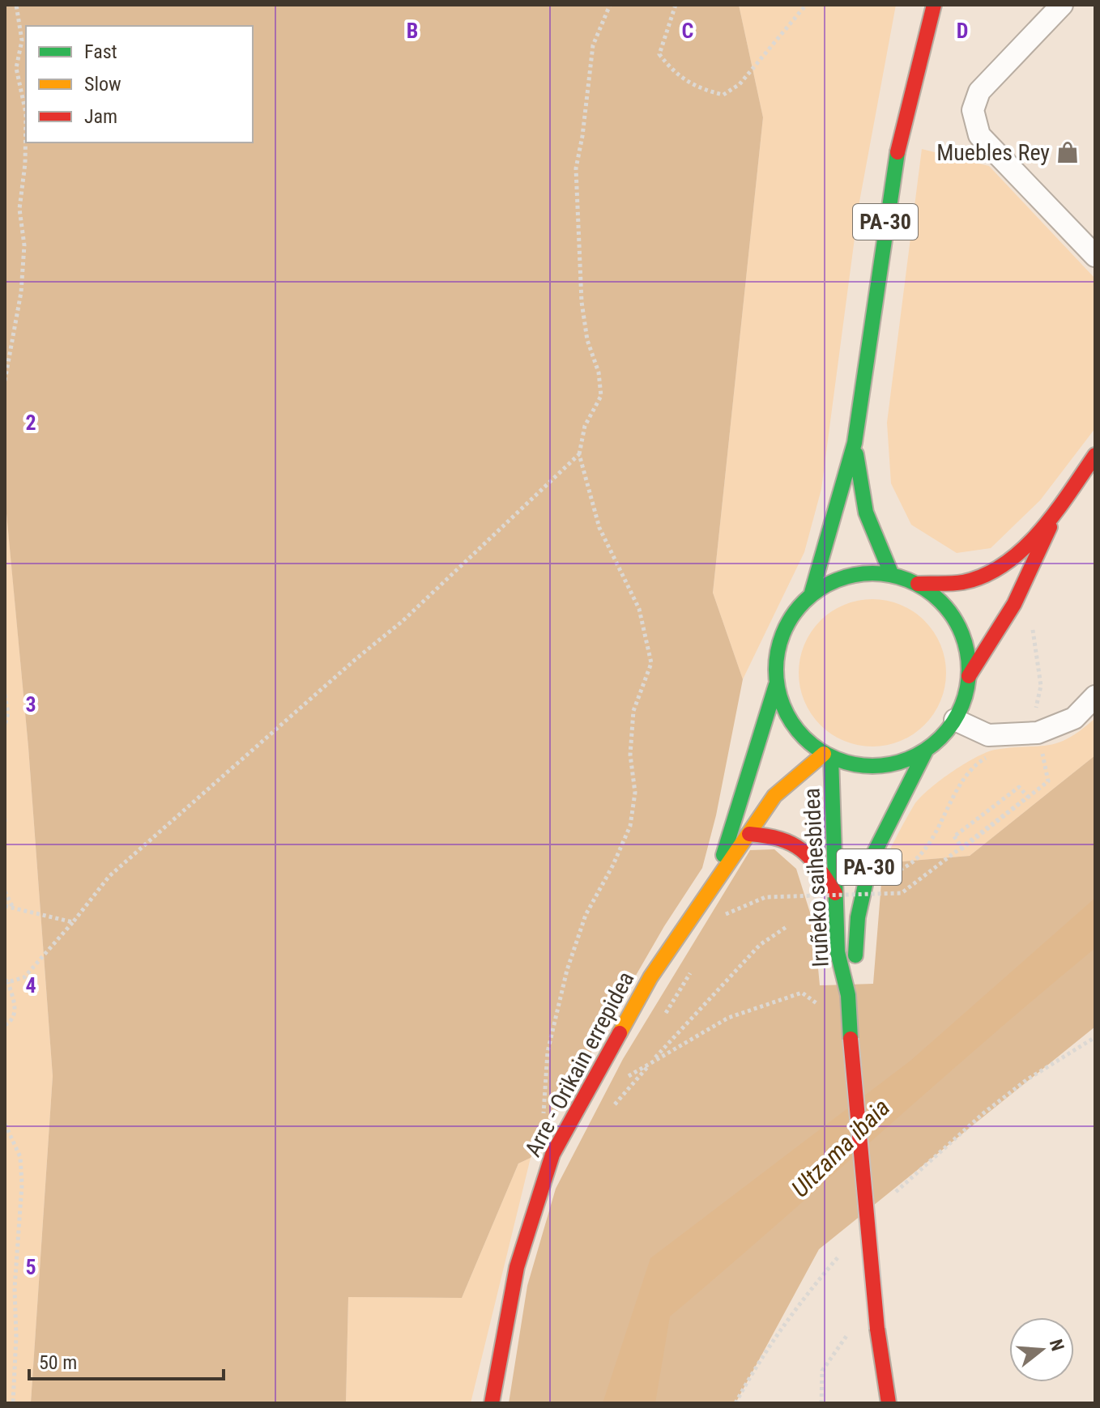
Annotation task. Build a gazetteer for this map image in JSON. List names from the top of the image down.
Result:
{
  "streets": {
    "main road": ["PA-30", "Iruñeko saihesbidea", "Arre - Orikain errepidea"]
  },
  "crossings": [
    ["PA-30", "Iruñeko saihesbidea"],
    ["PA-30", "Arre - Orikain errepidea"],
    ["Iruñeko saihesbidea", "Arre - Orikain errepidea"]
  ],
  "water": ["Ultzama ibaia"],
  "places": {
    "shop": ["Muebles Rey"]
  },
  "legend": ["Fast", "Slow", "Jam"],
  "scale_bar": "50 m",
  "north": "right",
  "grid": {
    "columns": ["B", "C", "D"],
    "rows": [
      "2",
      "3",
      "4",
      "5"
    ]
  }
}
